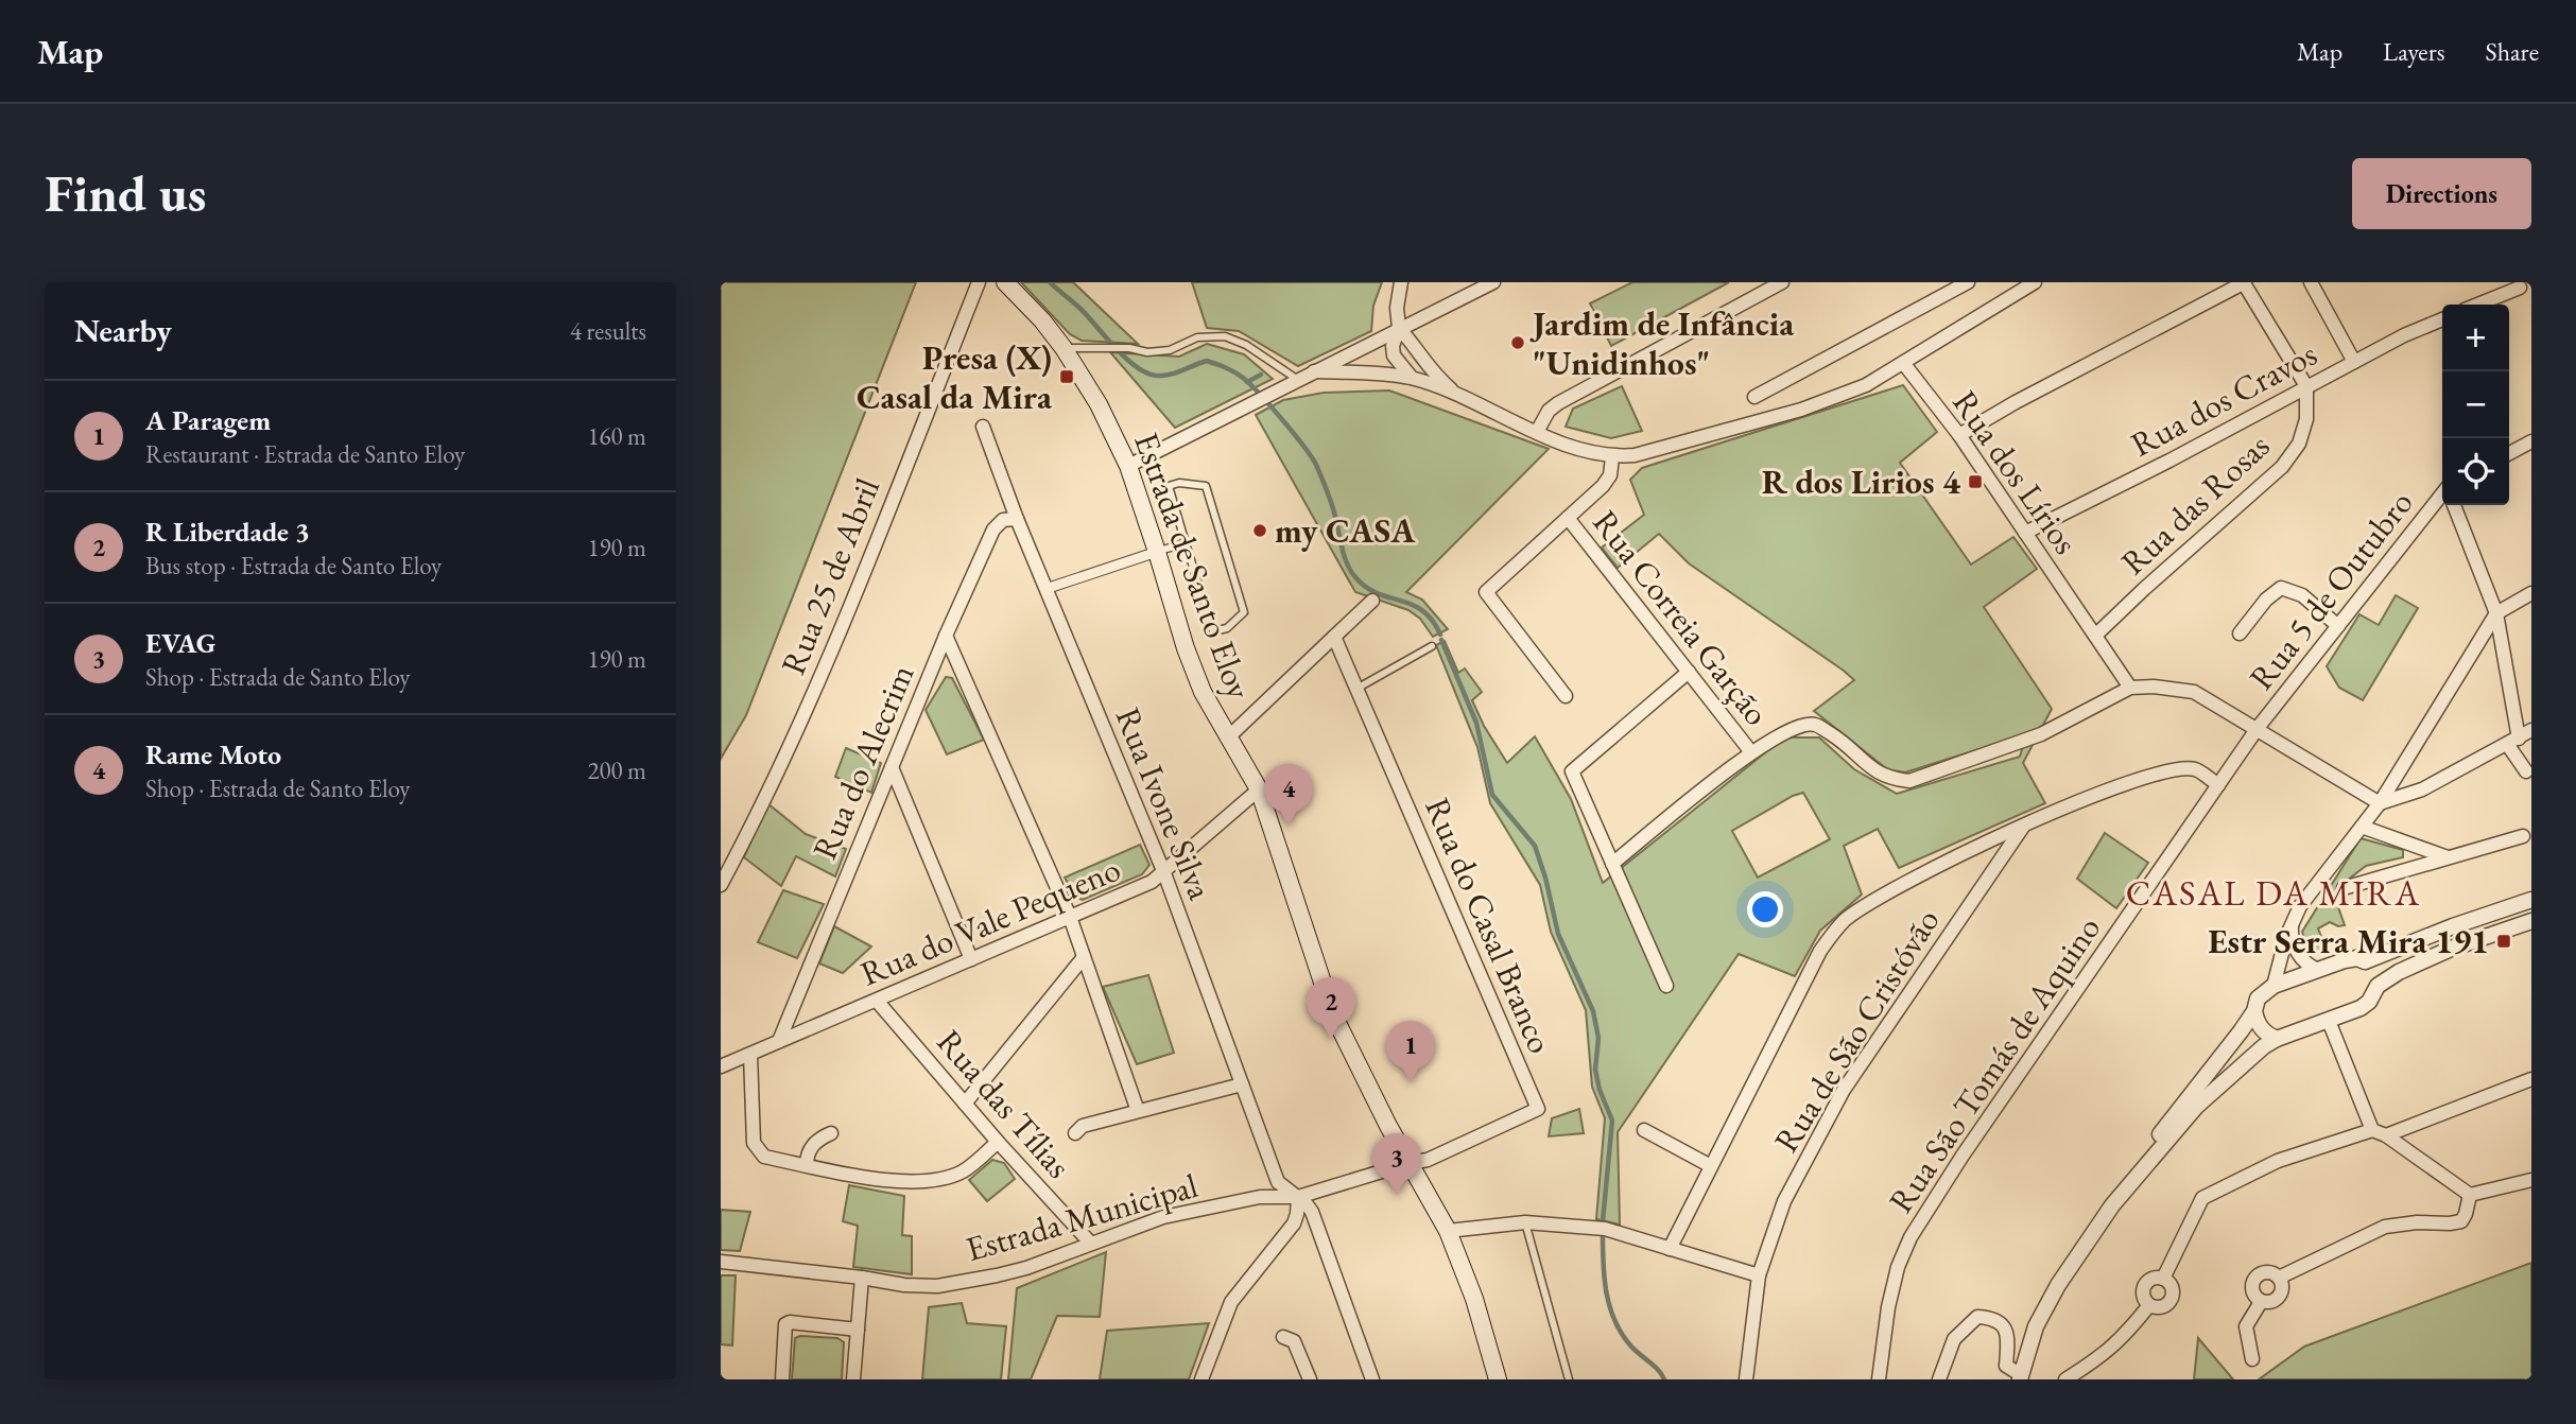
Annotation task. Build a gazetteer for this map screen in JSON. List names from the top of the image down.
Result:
{
  "streets": {
    "main road": ["Estrada de Santo Eloy"],
    "street": [
      "Rua dos Cravos",
      "Rua dos Lírios",
      "Rua das Rosas",
      "Rua 25 de Abril",
      "Rua 5 de Outubro",
      "Rua Correia Garção",
      "Rua do Alecrim",
      "Rua Ivone Silva",
      "Rua do Vale Pequeno",
      "Rua do Casal Branco",
      "Rua de São Cristóvão",
      "Rua São Tomás de Aquino",
      "Rua das Tílias",
      "Estrada Municipal"
    ]
  },
  "crossings": [
    ["Rua dos Cravos", "Rua dos Lírios"],
    ["Rua dos Cravos", "Rua das Rosas"],
    ["Rua dos Lírios", "Rua das Rosas"],
    ["Estrada de Santo Eloy", "Rua do Vale Pequeno"],
    ["Estrada de Santo Eloy", "Rua do Casal Branco"],
    ["Estrada de Santo Eloy", "Estrada Municipal"],
    ["Rua 5 de Outubro", "Rua São Tomás de Aquino"],
    ["Rua do Alecrim", "Rua Ivone Silva"],
    ["Rua do Alecrim", "Rua do Vale Pequeno"],
    ["Rua Ivone Silva", "Rua do Vale Pequeno"],
    ["Rua Ivone Silva", "Estrada Municipal"],
    ["Rua do Vale Pequeno", "Rua das Tílias"],
    ["Rua do Casal Branco", "Estrada Municipal"],
    ["Rua das Tílias", "Estrada Municipal"]
  ],
  "districts": ["CASAL DA MIRA"],
  "places": {
    "other": ["Jardim de Infância \"Unidinhos\"", "my CASA"],
    "transit": ["Presa (X) Casal da Mira", "R dos Lirios 4", "Estr Serra Mira 191"]
  },
  "page": {
    "header": "Map",
    "nav": ["Map", "Layers", "Share"],
    "buttons": "Directions",
    "title": "Find us",
    "heading": ["Nearby", "4 results"],
    "map_buttons": ["+", "−"],
    "list": [
      {
        "mark": "1",
        "name": "A Paragem",
        "note": "Restaurant · Estrada de Santo Eloy",
        "value": "160 m"
      },
      {
        "mark": "2",
        "name": "R Liberdade 3",
        "note": "Bus stop · Estrada de Santo Eloy",
        "value": "190 m"
      },
      {
        "mark": "3",
        "name": "EVAG",
        "note": "Shop · Estrada de Santo Eloy",
        "value": "190 m"
      },
      {
        "mark": "4",
        "name": "Rame Moto",
        "note": "Shop · Estrada de Santo Eloy",
        "value": "200 m"
      }
    ],
    "pins": [
      "4",
      "2",
      "1",
      "3"
    ]
  }
}
